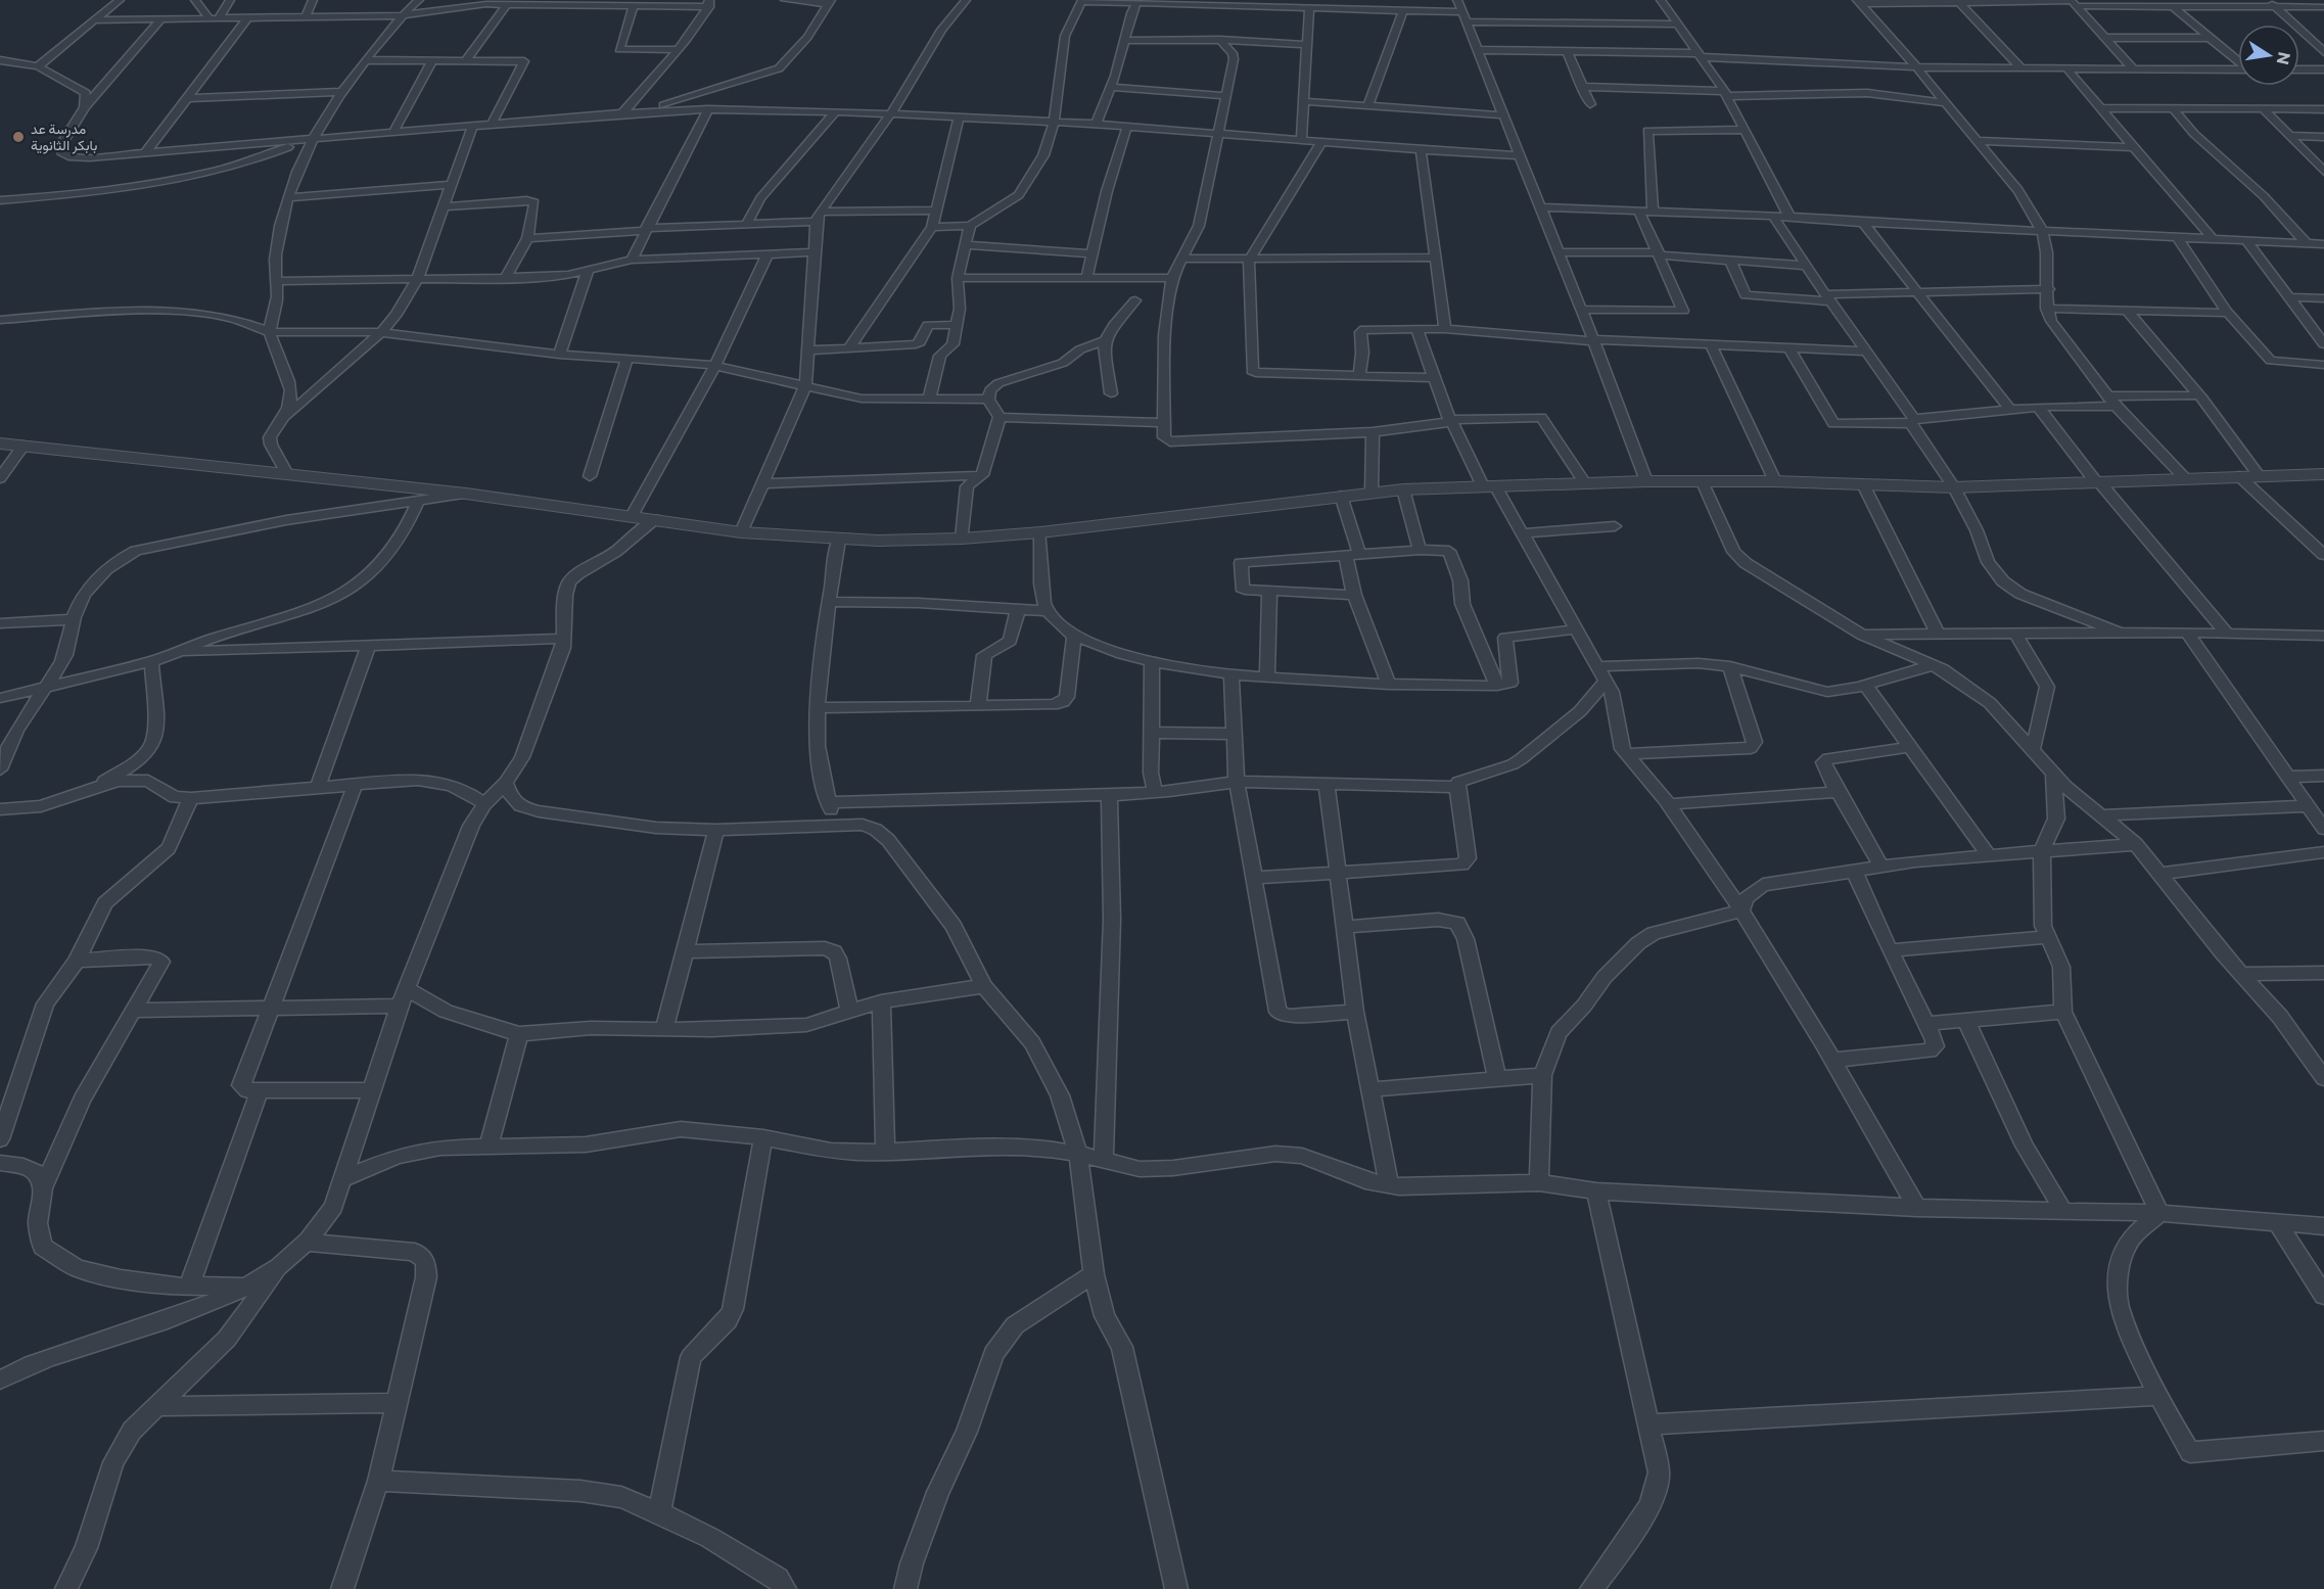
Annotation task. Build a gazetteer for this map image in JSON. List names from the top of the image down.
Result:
{
  "places": ["مدرسة عد بابكر الثانوية"],
  "north": "right"
}
